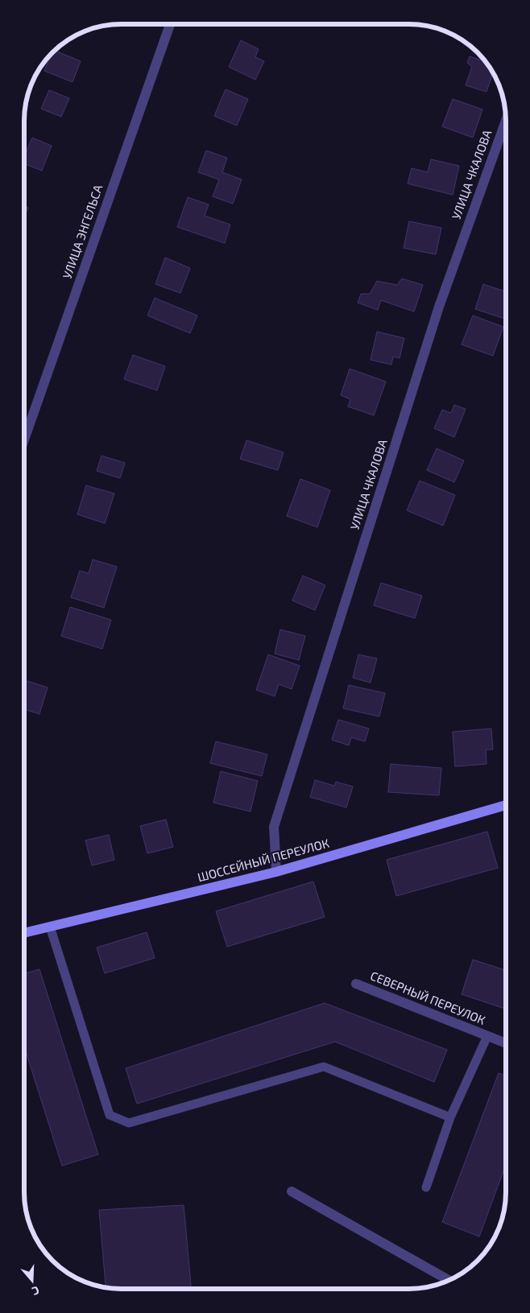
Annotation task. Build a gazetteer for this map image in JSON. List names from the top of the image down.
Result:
{
  "streets": {
    "main road": ["ШОССЕЙНЫЙ ПЕРЕУЛОК"],
    "street": ["УЛИЦА ЧКАЛОВА", "УЛИЦА ЭНГЕЛЬСА", "СЕВЕРНЫЙ ПЕРЕУЛОК"]
  },
  "crossings": [
    ["УЛИЦА ЧКАЛОВА", "ШОССЕЙНЫЙ ПЕРЕУЛОК"]
  ],
  "north": "bottom"
}
